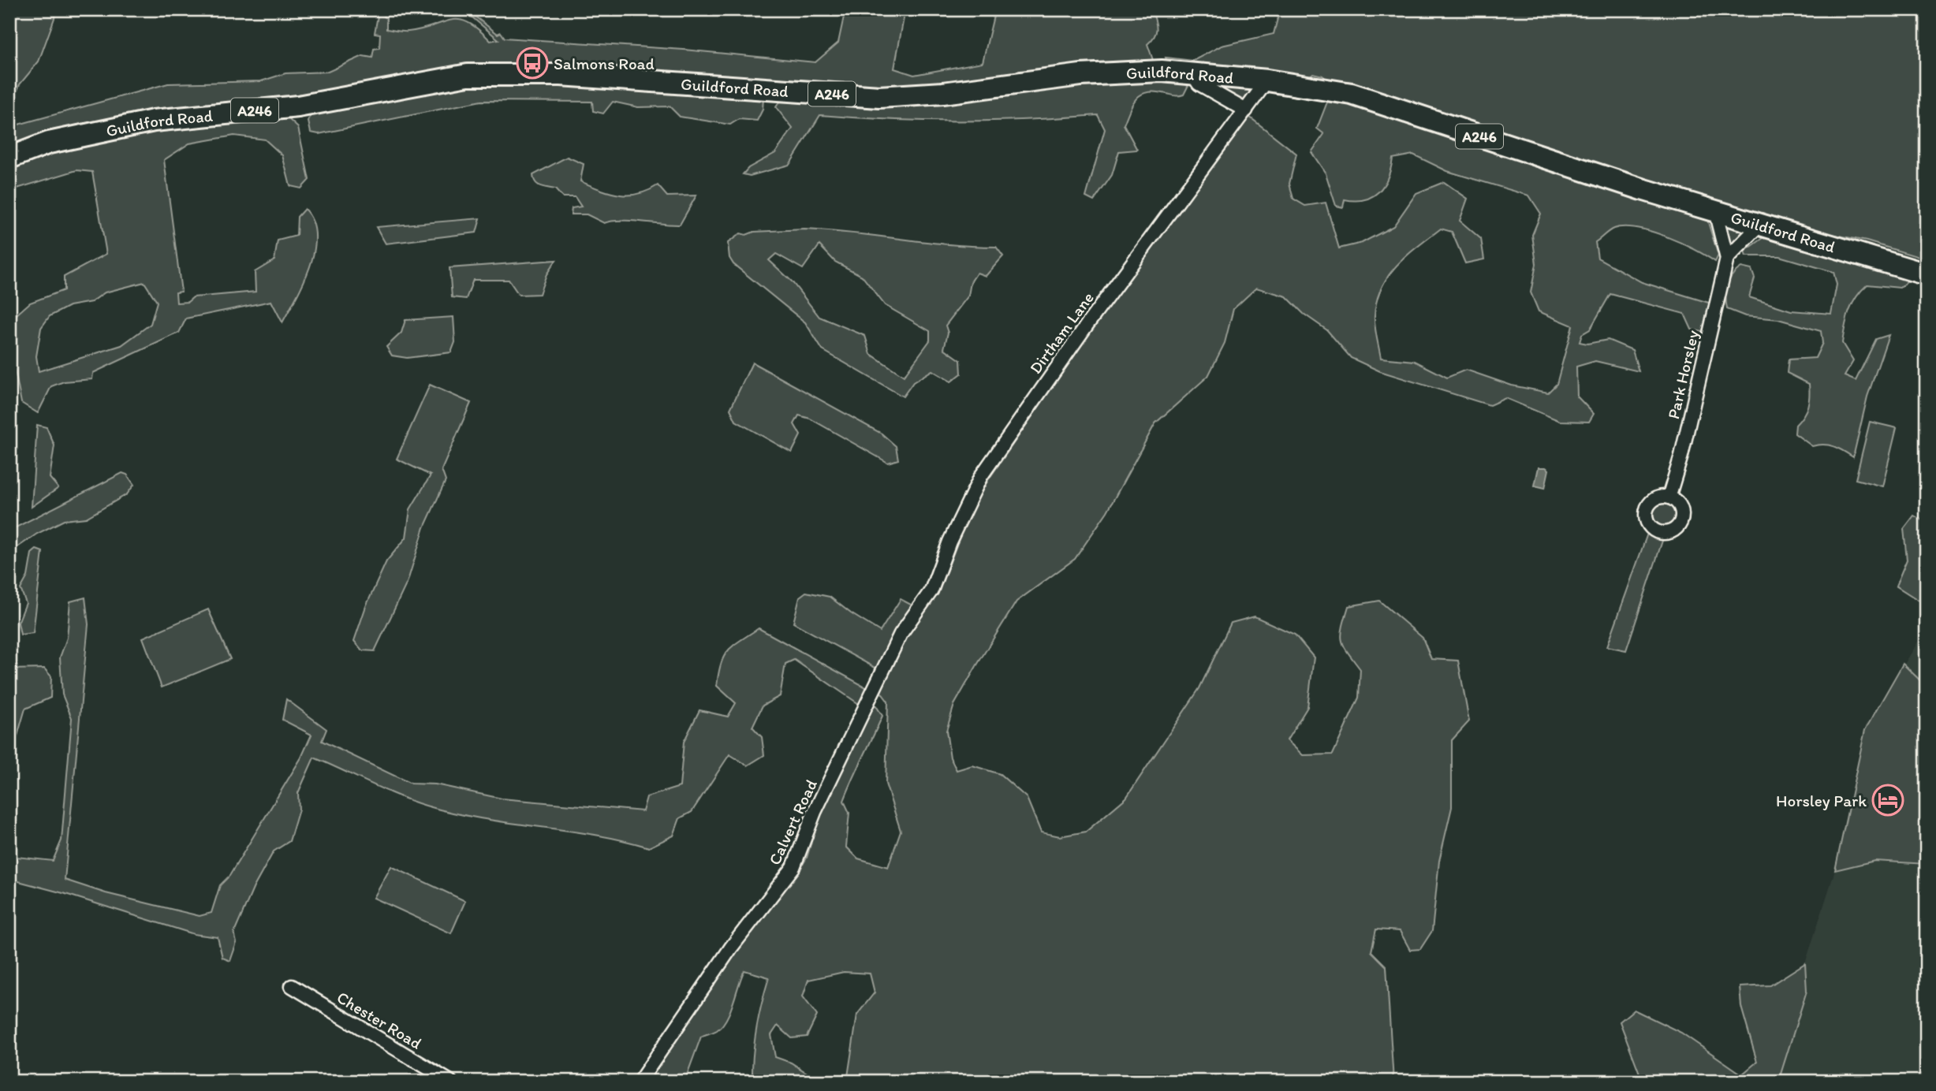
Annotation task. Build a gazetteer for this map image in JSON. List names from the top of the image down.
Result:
{
  "streets": {
    "main road": ["Guildford Road", "A246"],
    "street": [
      "Dirtham Lane",
      "Park Horsley",
      "Calvert Road",
      "Chester Road"
    ]
  },
  "crossings": [
    ["Guildford Road", "Dirtham Lane"],
    ["Guildford Road", "Park Horsley"],
    ["Dirtham Lane", "Calvert Road"]
  ],
  "places": {
    "bus stop": ["Salmons Road"],
    "hotel": ["Horsley Park"]
  }
}
